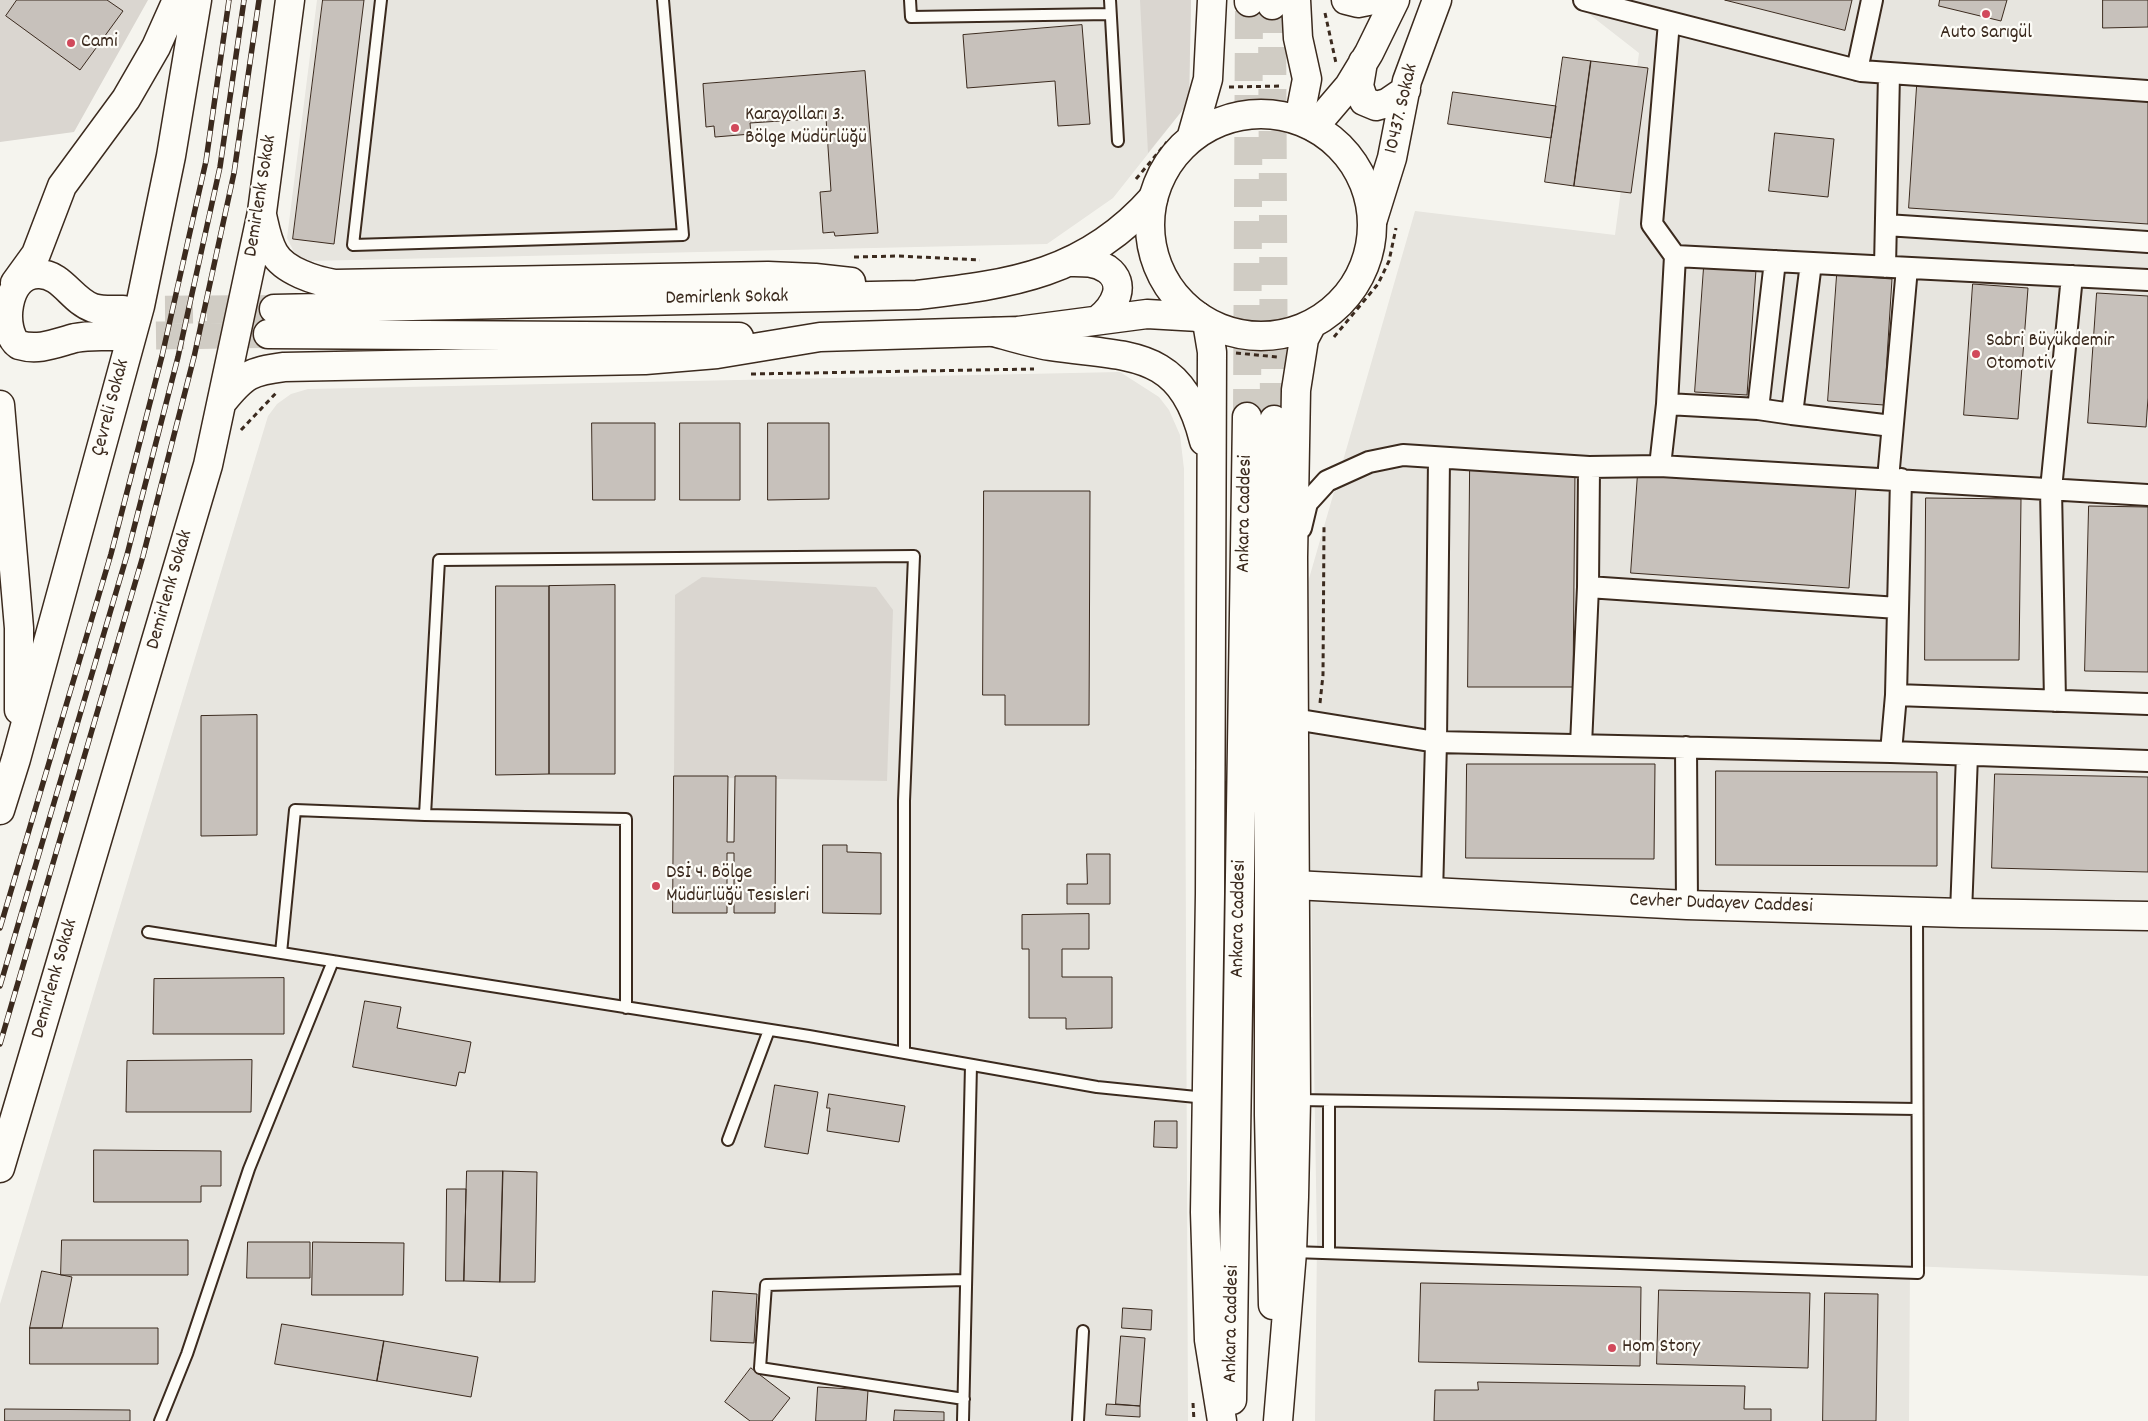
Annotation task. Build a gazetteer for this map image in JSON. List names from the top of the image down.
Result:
{
  "streets": {
    "street": [
      "10437. Sokak",
      "Demirlenk Sokak",
      "Çevreli Sokak",
      "Ankara Caddesi",
      "Cevher Dudayev Caddesi"
    ]
  },
  "places": [
    "Auto Sarıgül",
    "Cami",
    "Karayolları 3. Bölge Müdürlüğü",
    "Sabri Büyükdemir Otomotiv",
    "DSİ 4. Bölge Müdürlüğü Tesisleri",
    "Hom Story"
  ]
}
